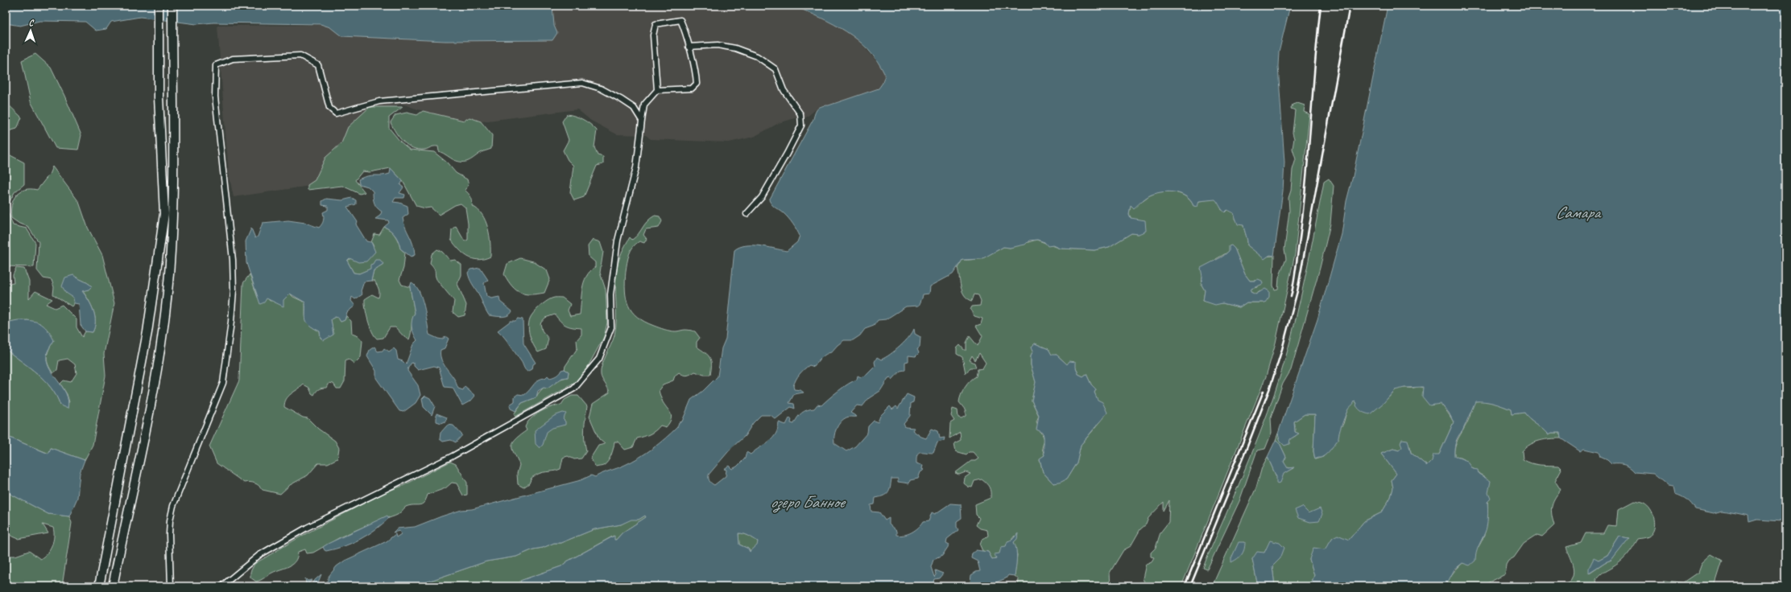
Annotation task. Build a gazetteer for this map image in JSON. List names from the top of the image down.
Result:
{
  "water": ["Самара", "озеро Банное"],
  "north": "top"
}
